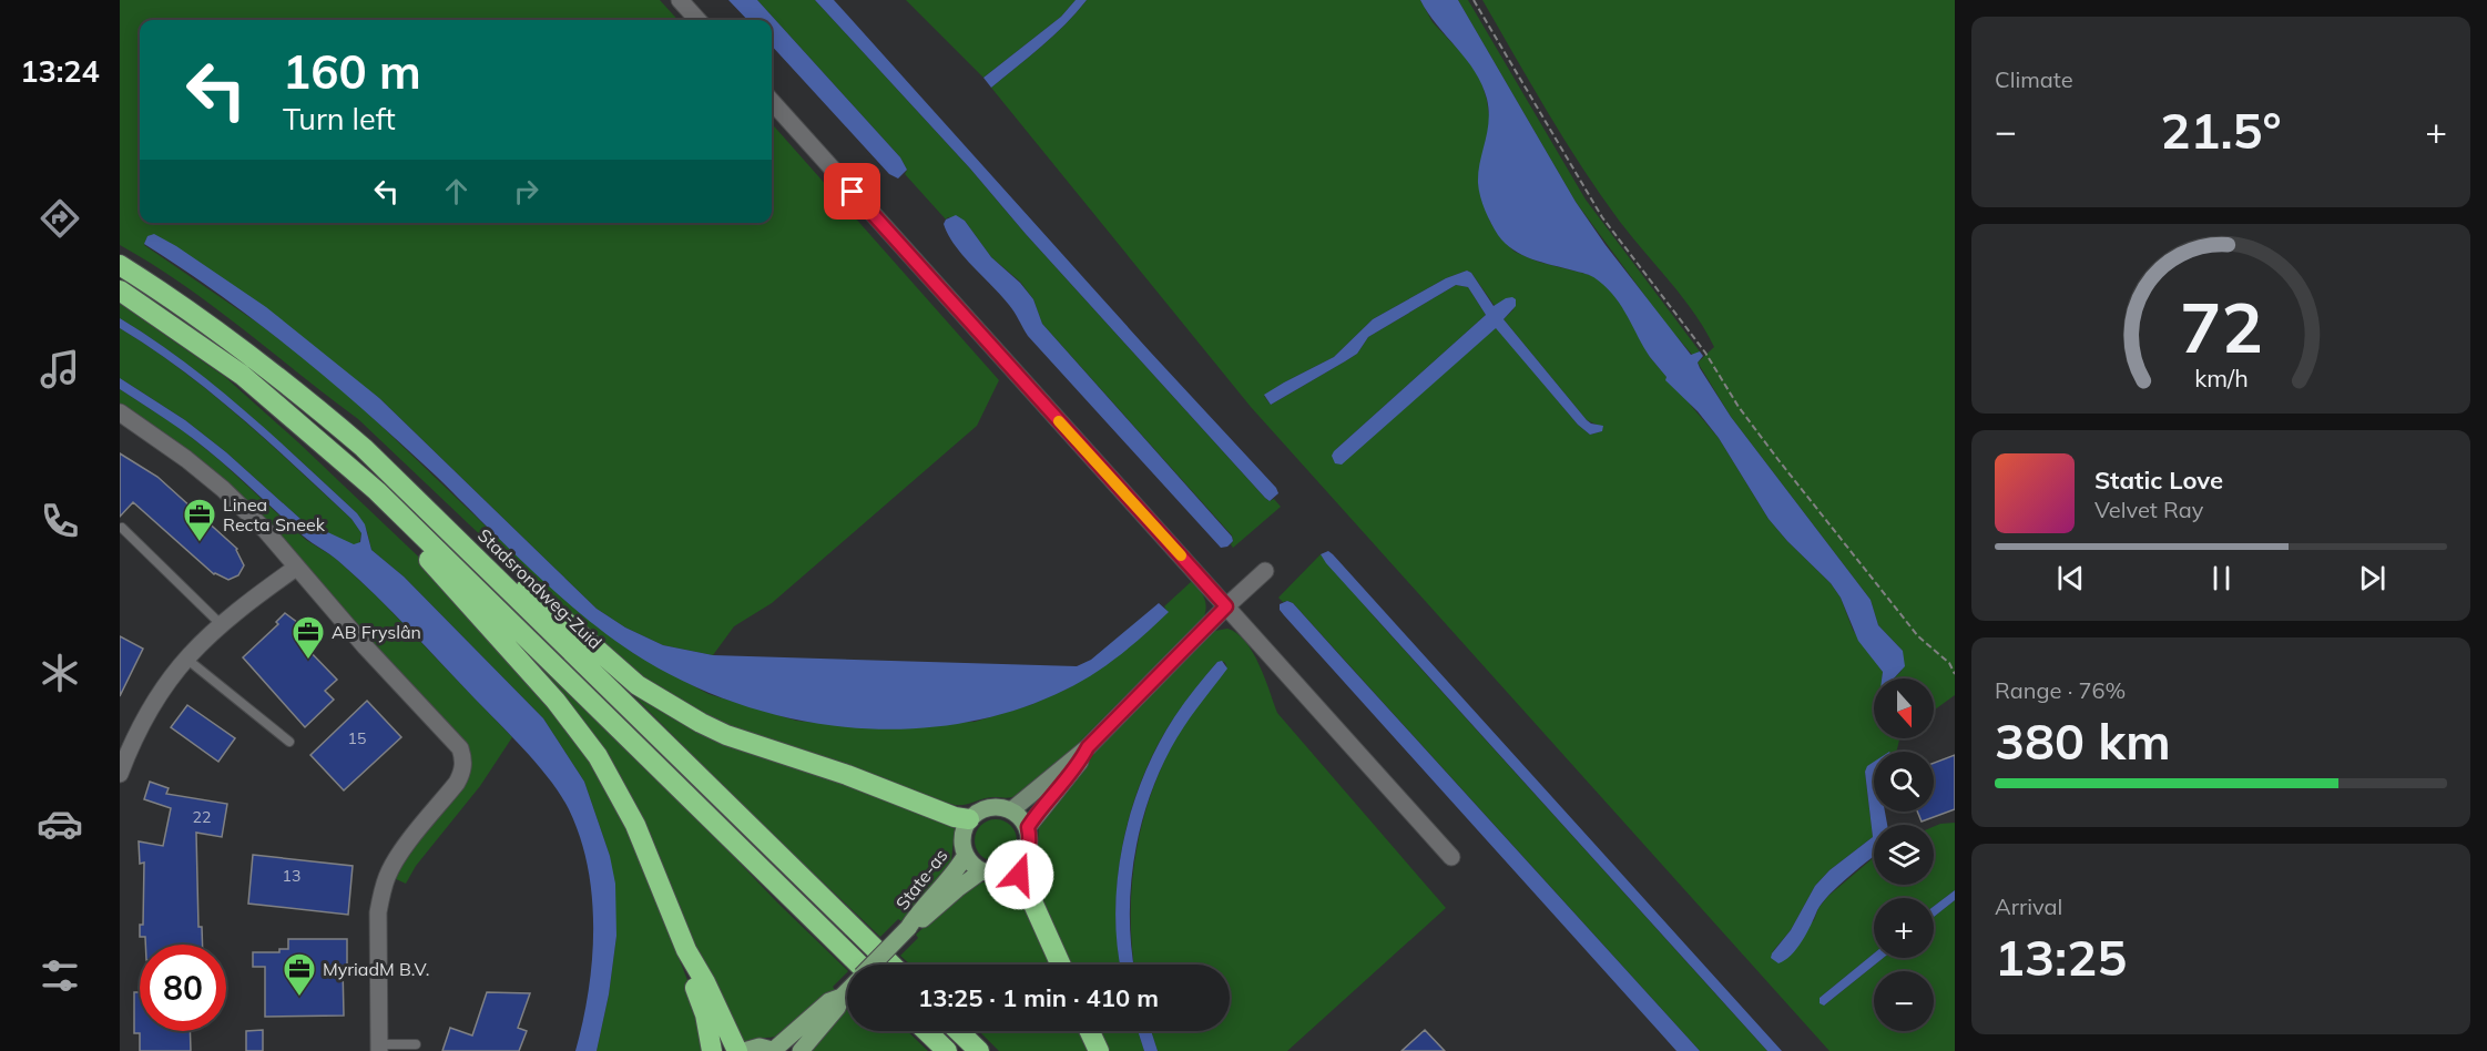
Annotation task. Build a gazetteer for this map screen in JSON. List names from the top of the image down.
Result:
{
  "streets": {
    "highway": ["Stadsrondweg-Zuid"],
    "main road": ["State-as"]
  },
  "places": {
    "office": ["Linea Recta Sneek", "AB Fryslân", "MyriadM B.V."]
  },
  "house_numbers": ["15", "22", "13"],
  "north": "bottom",
  "page": {
    "tabs": "13:24",
    "tile": [
      "Climate",
      ["Range · 76%", "380 km"],
      ["Arrival", "13:25"]
    ],
    "turn": ["160 m", "Turn left"],
    "heat": ["−", "21.5°", "+"],
    "song": ["Static Love", "Velvet Ray"],
    "map_buttons": ["+", "−"],
    "limit": "80",
    "trip": "13:25 · 1 min · 410 m",
    "gauge": ["72", "km/h"]
  }
}
